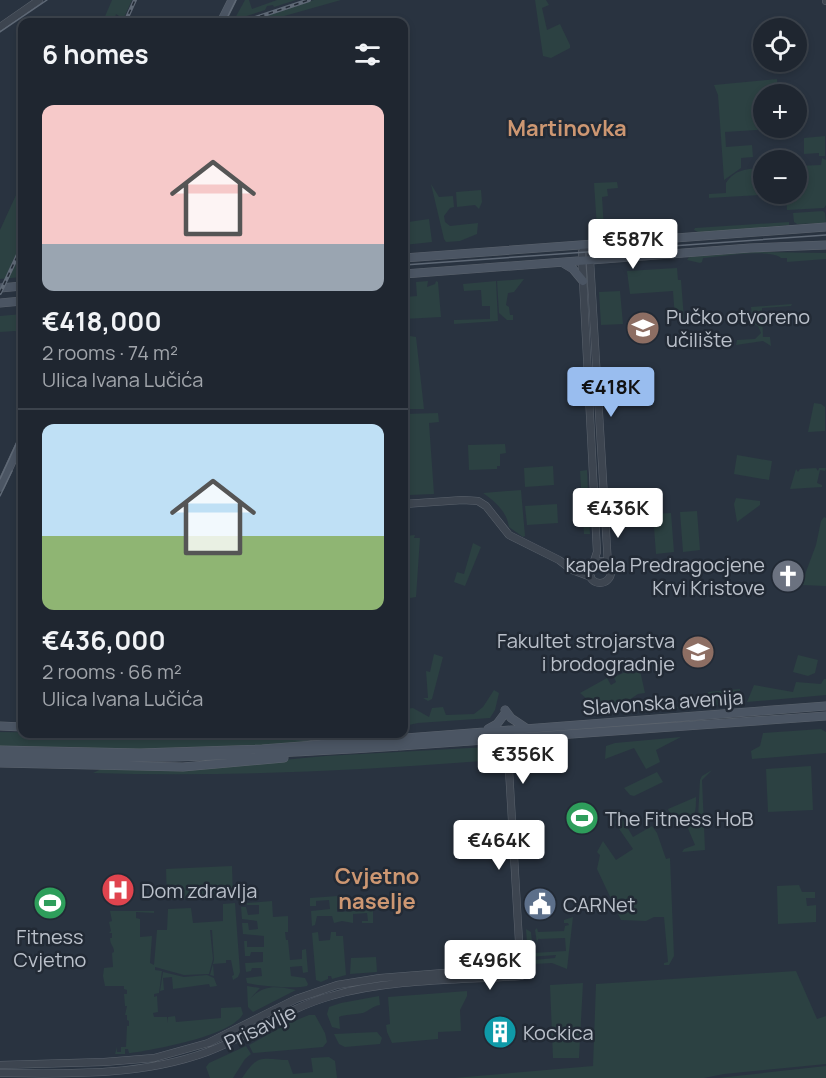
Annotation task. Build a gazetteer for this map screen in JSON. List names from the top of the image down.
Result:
{
  "streets": {
    "main road": ["Slavonska avenija"],
    "street": ["Prisavlje"]
  },
  "districts": ["Martinovka", "Cvjetno naselje"],
  "places": {
    "school or university": ["Pučko otvoreno učilište", "Fakultet strojarstva i brodogradnje"],
    "church": ["kapela Predragocjene Krvi Kristove"],
    "sports": ["The Fitness HoB", "Fitness Cvjetno"],
    "hospital": ["Dom zdravlja"],
    "public building": ["CARNet"],
    "building": ["Kockica"]
  },
  "page": {
    "map_buttons": ["+", "−"],
    "heading": "6 homes",
    "list": [
      {
        "name": "€418,000",
        "note": "2 rooms · 74 m² · Ulica Ivana Lučića"
      },
      {
        "name": "€436,000",
        "note": "2 rooms · 66 m² · Ulica Ivana Lučića"
      }
    ],
    "price": [
      "€587K",
      "€418K",
      "€436K",
      "€356K",
      "€464K",
      "€496K"
    ]
  }
}
